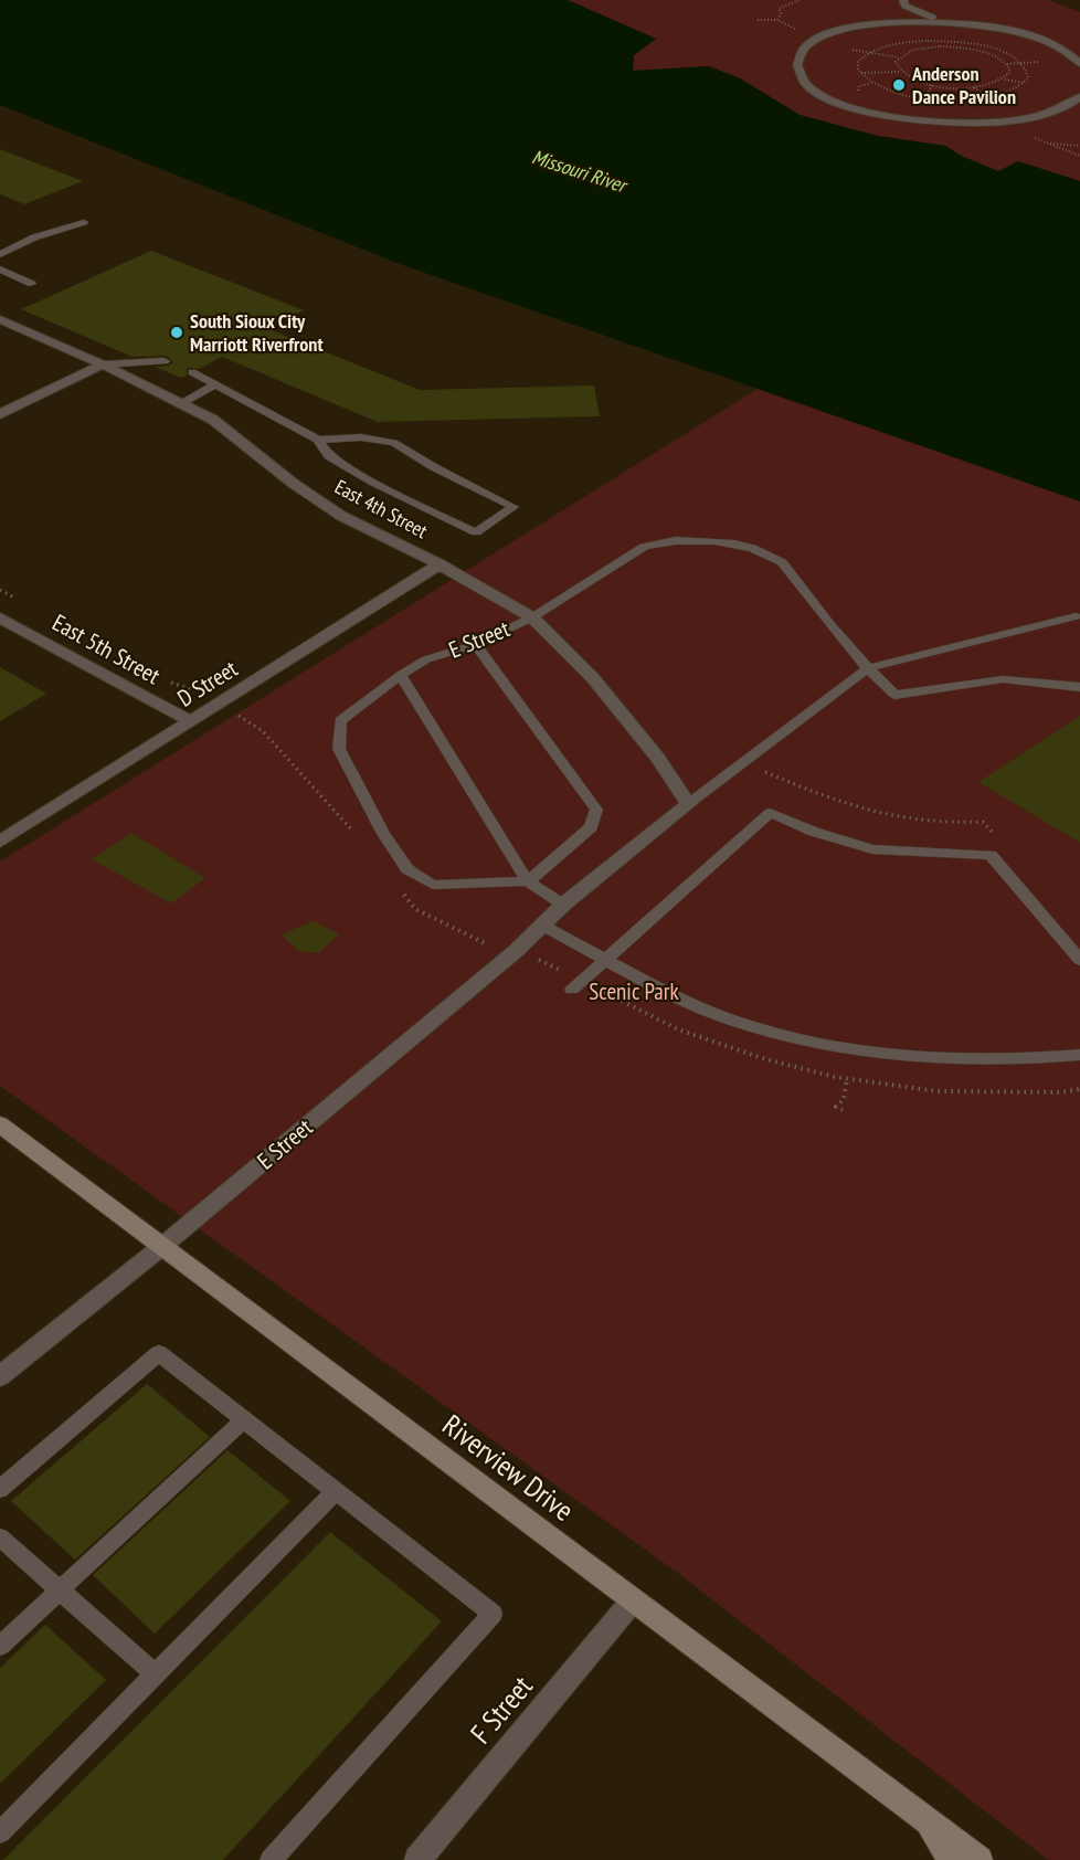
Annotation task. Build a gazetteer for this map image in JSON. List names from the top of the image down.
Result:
{
  "streets": {
    "main road": ["Riverview Drive"],
    "street": [
      "East 4th Street",
      "E Street",
      "East 5th Street",
      "D Street",
      "F Street"
    ]
  },
  "crossings": [
    ["East 4th Street", "E Street"],
    ["East 4th Street", "D Street"],
    ["E Street", "Riverview Drive"],
    ["East 5th Street", "D Street"],
    ["Riverview Drive", "F Street"]
  ],
  "water": ["Missouri River"],
  "parks": ["Scenic Park"],
  "places": ["Anderson Dance Pavilion", "South Sioux City Marriott Riverfront"]
}
